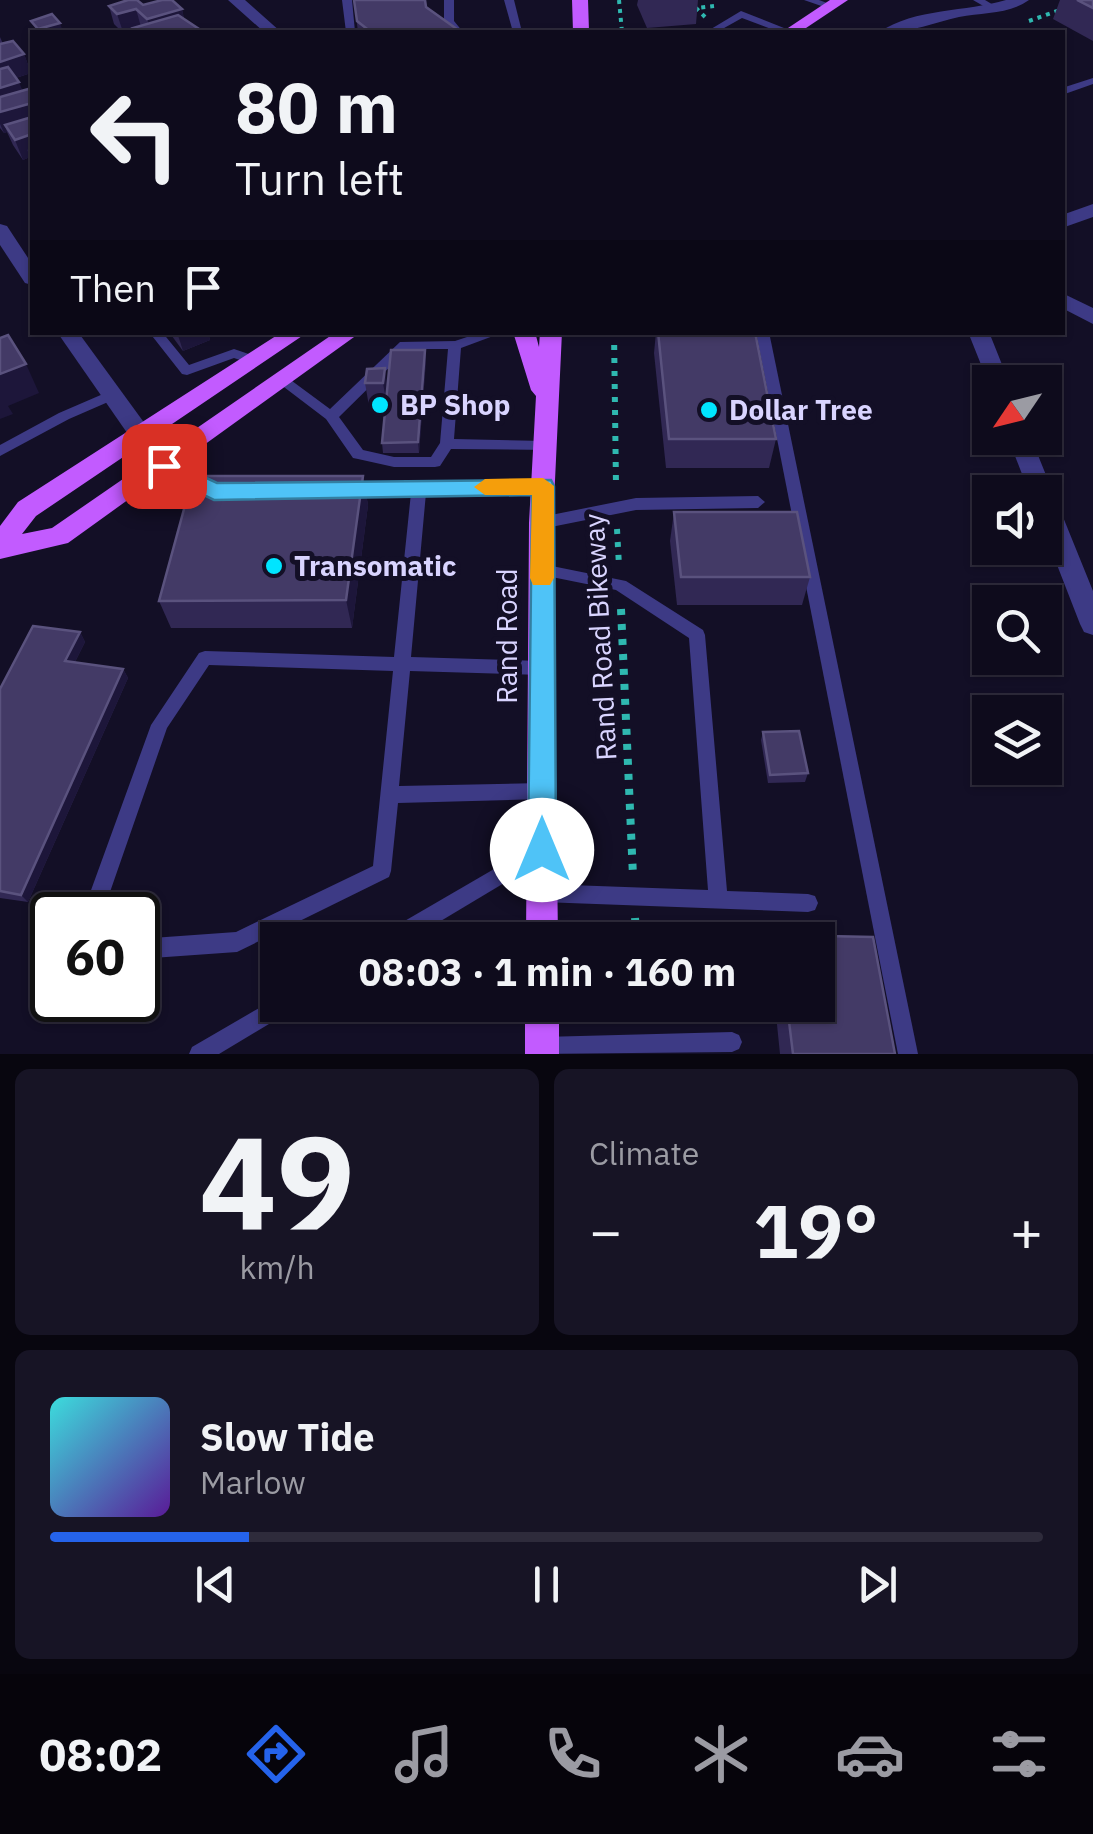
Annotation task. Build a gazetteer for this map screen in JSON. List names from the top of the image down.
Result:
{
  "streets": {
    "main road": ["Rand Road"],
    "path": ["Rand Road Bikeway"]
  },
  "places": ["BP Shop", "Dollar Tree", "Transomatic"],
  "north": "bottom left",
  "page": {
    "turn": ["80 m", "Turn left"],
    "then": "Then",
    "limit": "60",
    "trip": "08:03 · 1 min · 160 m",
    "tile": [
      ["49", "km/h"],
      "Climate"
    ],
    "heat": ["−", "19°", "+"],
    "song": ["Slow Tide", "Marlow"],
    "tabs": "08:02"
  }
}
